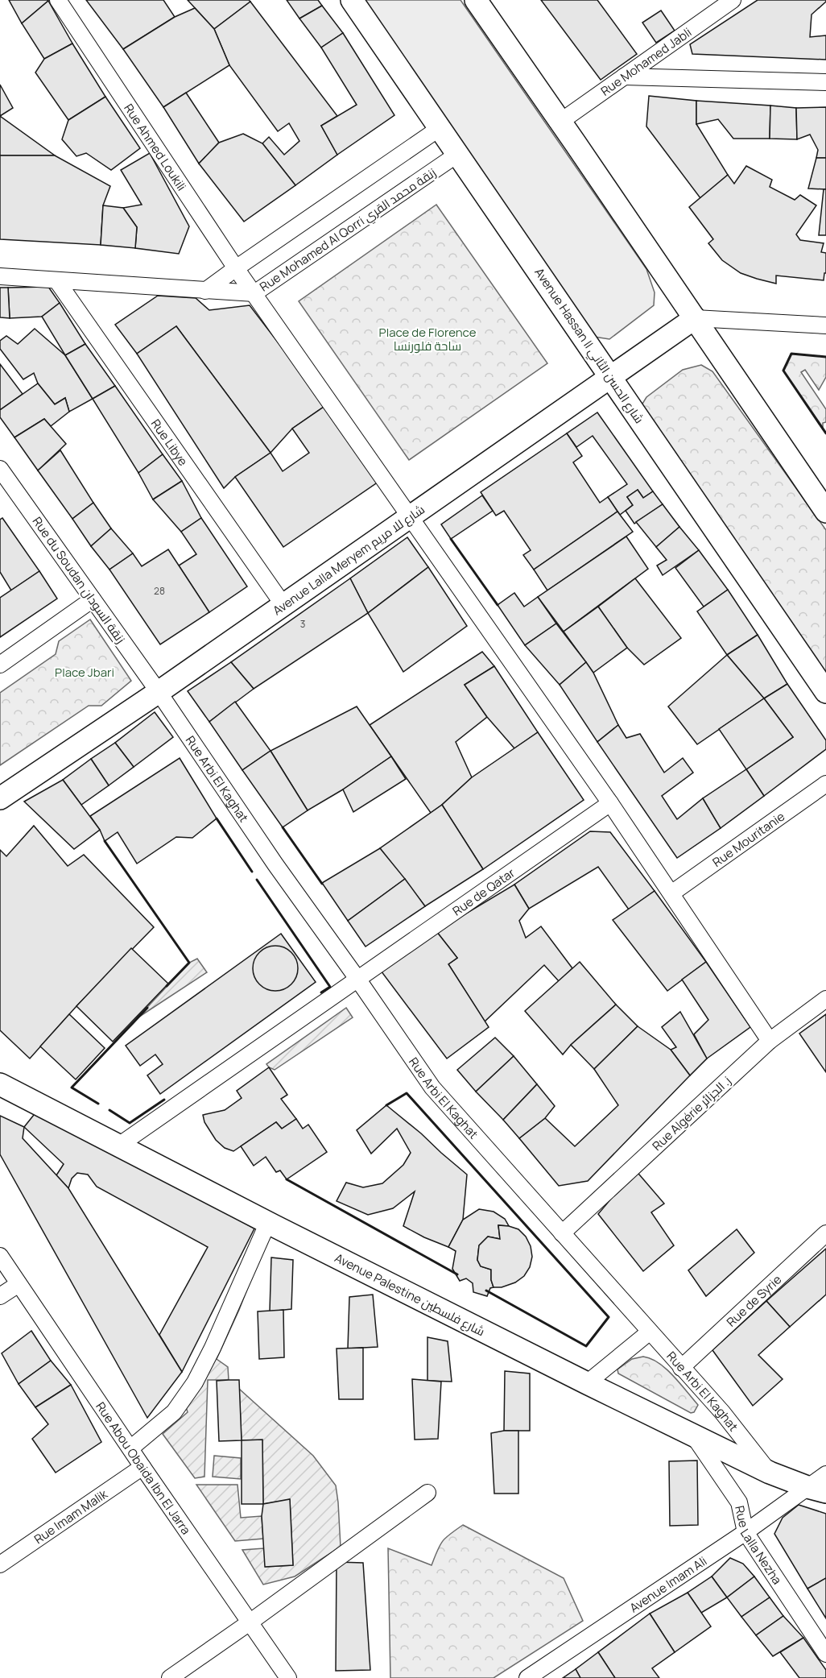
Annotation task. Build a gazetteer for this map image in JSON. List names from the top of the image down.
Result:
{
  "streets": {
    "street": [
      "Rue Mohamed Jabli",
      "Rue Ahmed Loukili",
      "Rue Mohamed Al Qorri زنقة محمد القري",
      "Avenue Hassan II شارع الحسن الثاني",
      "Rue Libye",
      "Avenue Lalla Meryem شارع للا مريم",
      "Rue du Soudan زنقة السودان",
      "Rue Arbi El Kaghat",
      "Rue Mouritanie",
      "Rue de Qatar",
      "Rue Algérie ز. الجزائر",
      "Avenue Palestine شارع فلسطين",
      "Rue de Syrie",
      "Rue Abou Obaida Ibn El Jarra",
      "Rue Imam Malik",
      "Rue Lalla Nezha",
      "Avenue Imam Ali"
    ]
  },
  "crossings": [
    ["Rue Ahmed Loukili", "Rue Mohamed Al Qorri زنقة محمد القري"],
    ["Rue Ahmed Loukili", "Avenue Lalla Meryem شارع للا مريم"],
    ["Rue Ahmed Loukili", "Rue Mouritanie"],
    ["Rue Ahmed Loukili", "Rue de Qatar"],
    ["Rue Ahmed Loukili", "Rue Algérie ز. الجزائر"],
    ["Rue Mohamed Al Qorri زنقة محمد القري", "Avenue Hassan II شارع الحسن الثاني"],
    ["Rue Mohamed Al Qorri زنقة محمد القري", "Rue Libye"],
    ["Avenue Hassan II شارع الحسن الثاني", "Avenue Lalla Meryem شارع للا مريم"],
    ["Rue Libye", "Avenue Lalla Meryem شارع للا مريم"],
    ["Avenue Lalla Meryem شارع للا مريم", "Rue du Soudan زنقة السودان"],
    ["Avenue Lalla Meryem شارع للا مريم", "Rue Arbi El Kaghat"],
    ["Rue du Soudan زنقة السودان", "Rue Arbi El Kaghat"],
    ["Rue Arbi El Kaghat", "Rue de Qatar"],
    ["Rue Arbi El Kaghat", "Rue Algérie ز. الجزائر"],
    ["Rue Arbi El Kaghat", "Avenue Palestine شارع فلسطين"],
    ["Rue Arbi El Kaghat", "Rue de Syrie"],
    ["Rue de Qatar", "Avenue Palestine شارع فلسطين"],
    ["Avenue Palestine شارع فلسطين", "Rue Lalla Nezha"],
    ["Avenue Palestine شارع فلسطين", "Avenue Imam Ali"],
    ["Rue Abou Obaida Ibn El Jarra", "Rue Imam Malik"],
    ["Rue Lalla Nezha", "Avenue Imam Ali"]
  ],
  "parks": ["Place de Florence ساحة فلورنسا", "Place Jbari"],
  "house_numbers": ["28", "3"]
}
